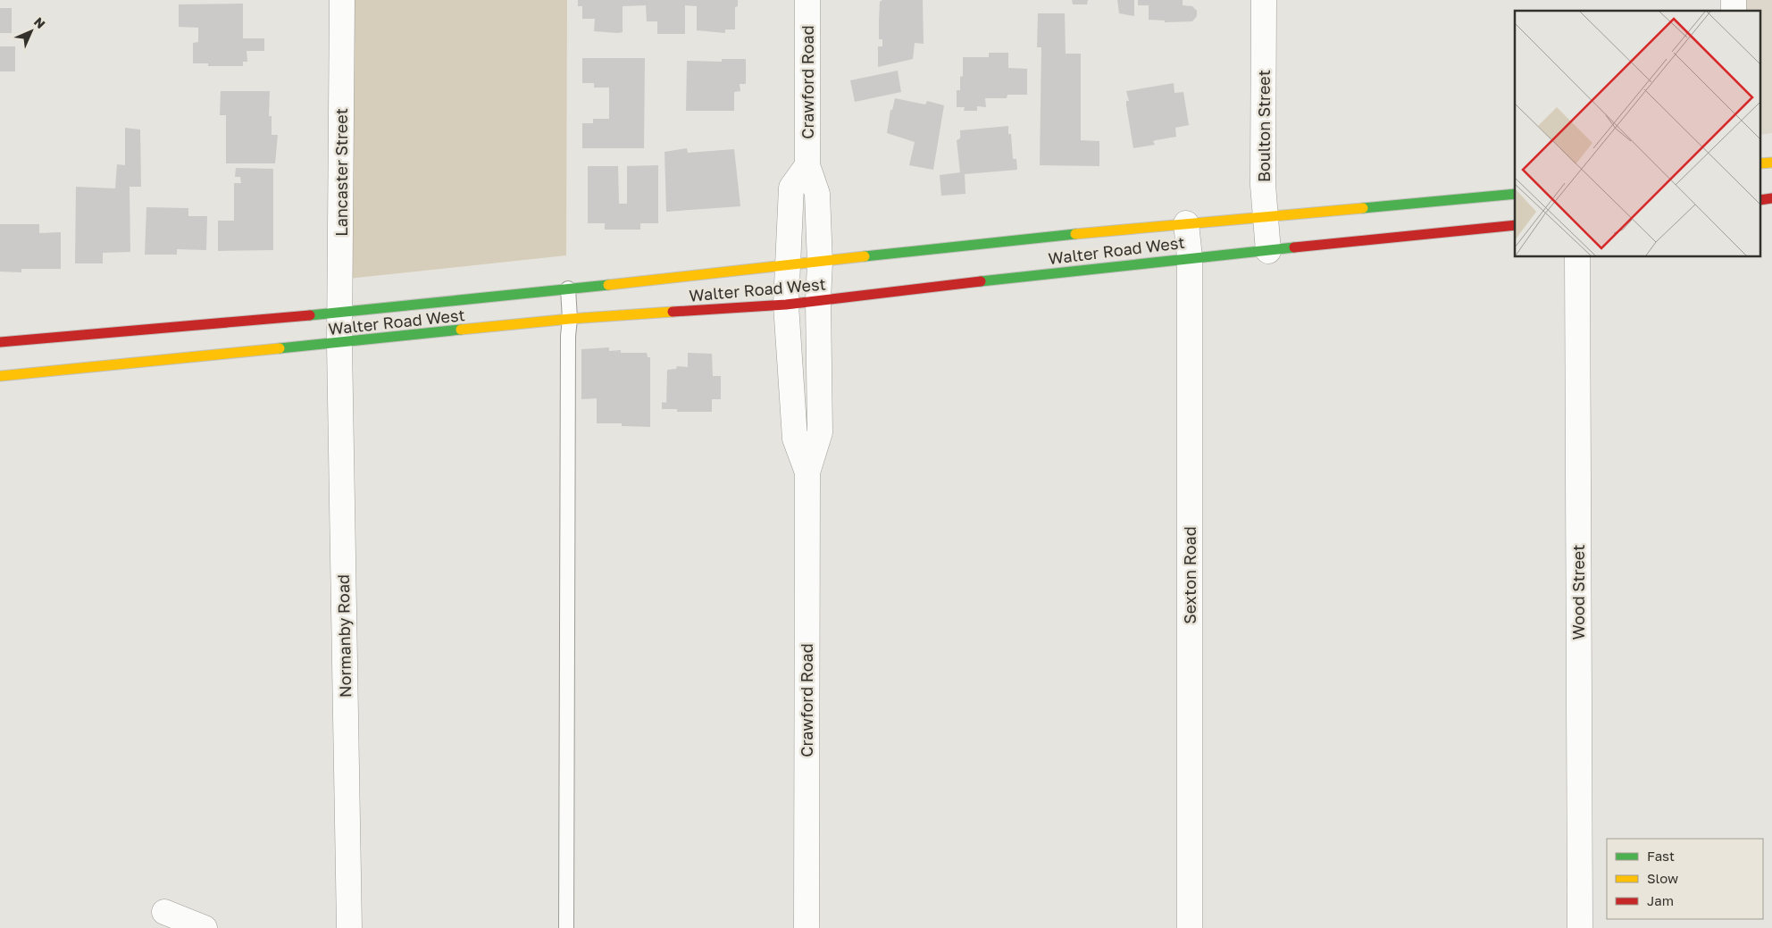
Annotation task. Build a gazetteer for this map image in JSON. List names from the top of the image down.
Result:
{
  "streets": {
    "main road": ["Walter Road West"],
    "street": [
      "Crawford Road",
      "Boulton Street",
      "Lancaster Street",
      "Sexton Road",
      "Wood Street",
      "Normanby Road"
    ]
  },
  "crossings": [
    ["Crawford Road", "Walter Road West"],
    ["Boulton Street", "Walter Road West"],
    ["Lancaster Street", "Walter Road West"],
    ["Lancaster Street", "Normanby Road"],
    ["Walter Road West", "Sexton Road"],
    ["Walter Road West", "Normanby Road"]
  ],
  "legend": ["Fast", "Slow", "Jam"],
  "north": "top right"
}
